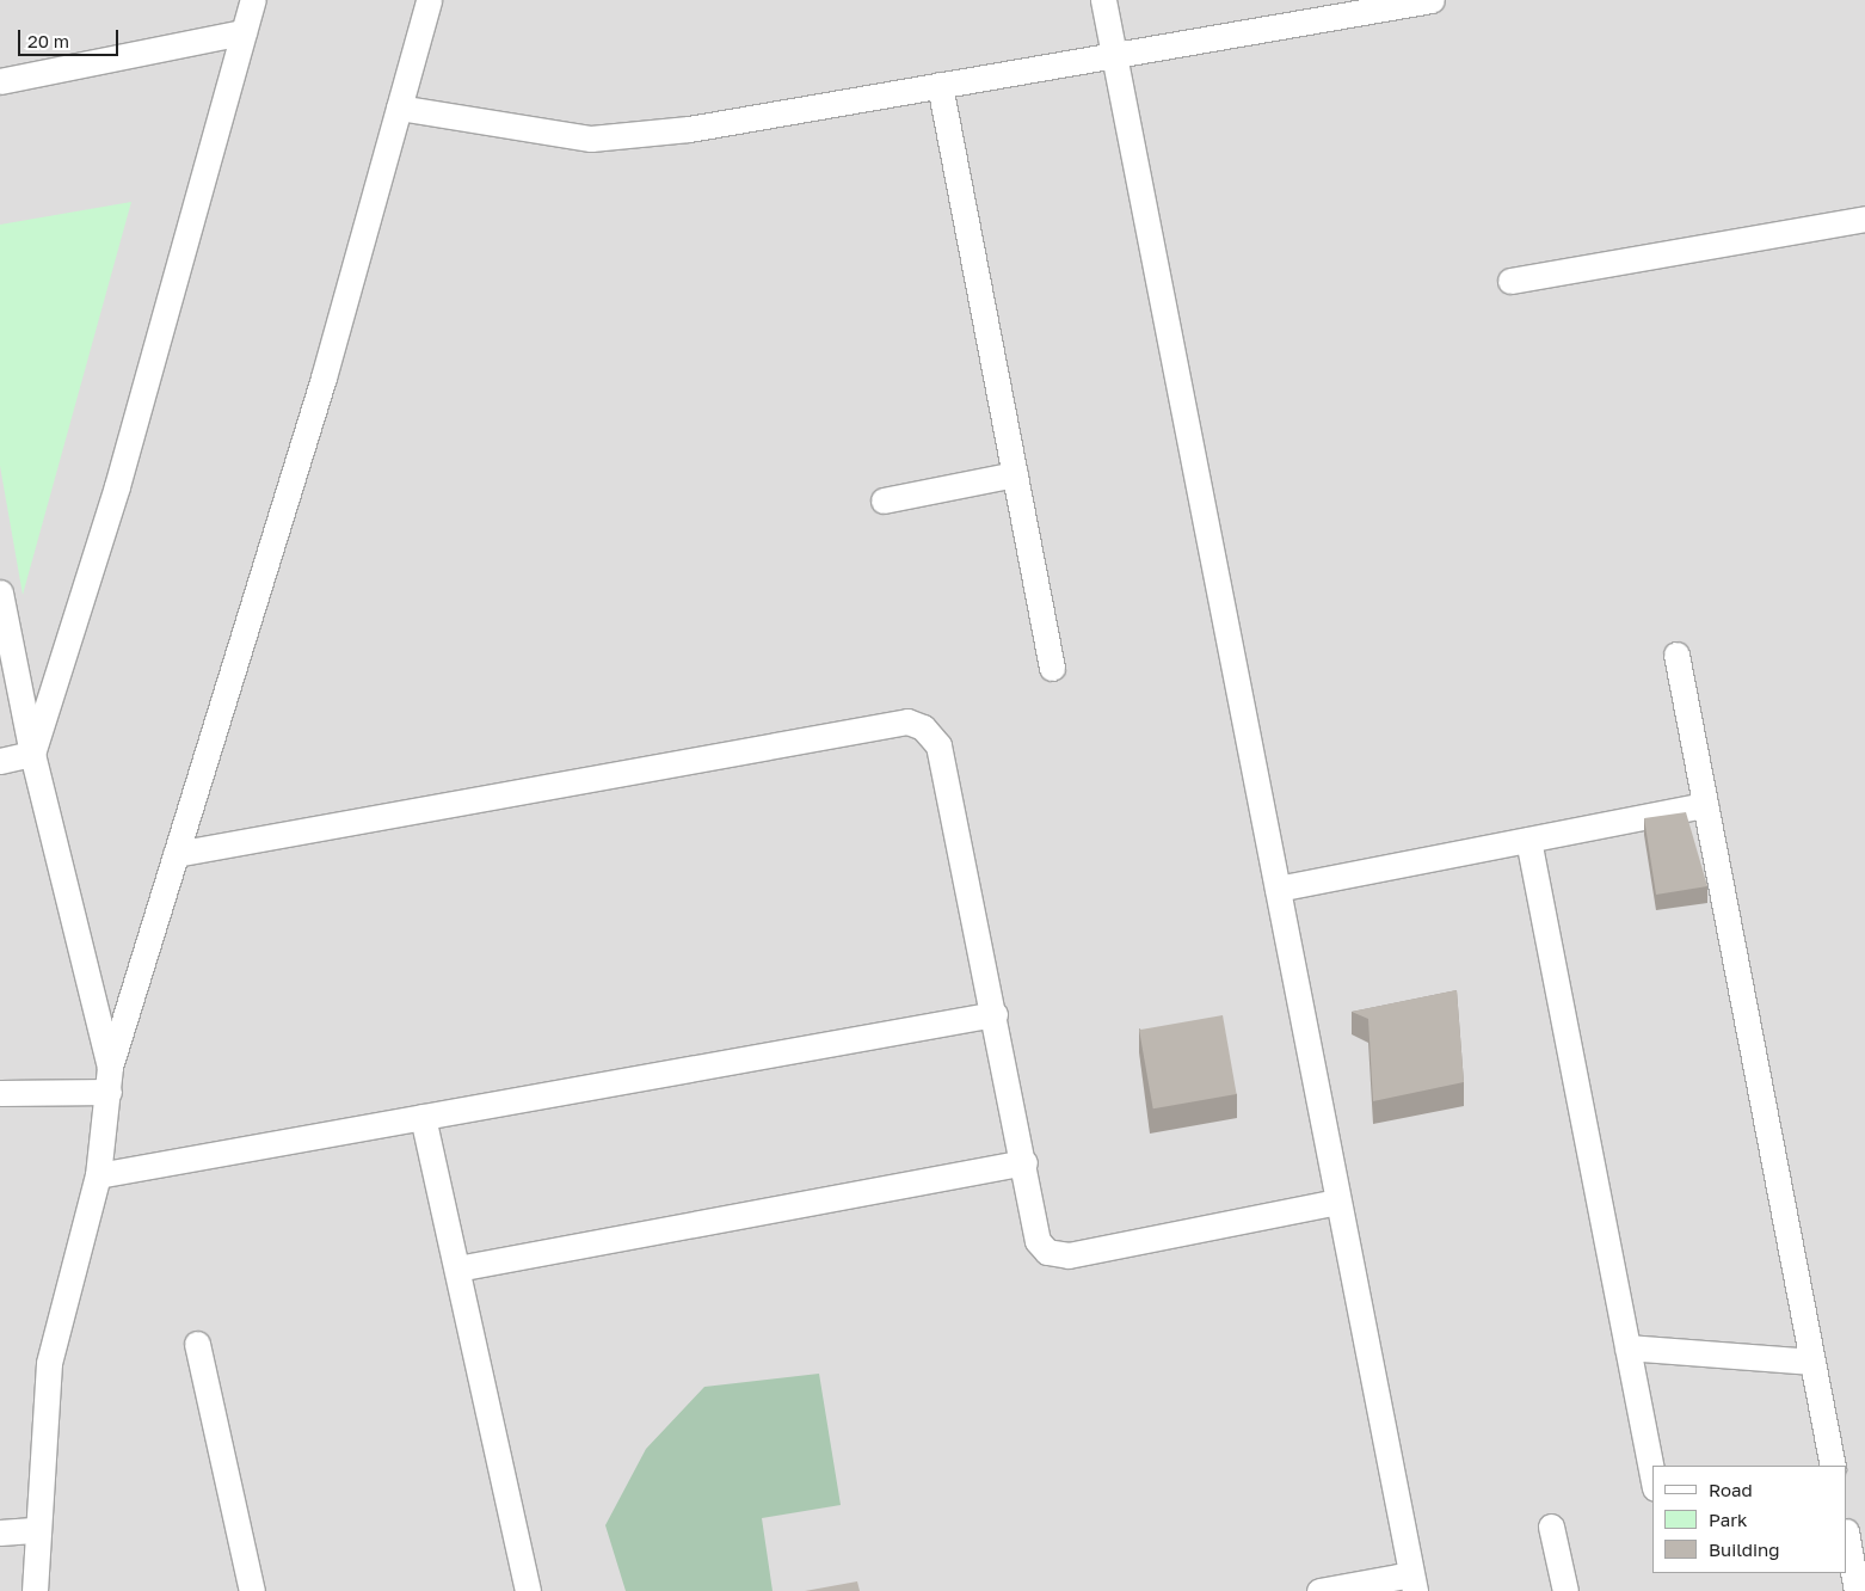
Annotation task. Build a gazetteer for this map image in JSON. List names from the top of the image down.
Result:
{
  "legend": ["Road", "Park", "Building"],
  "scale_bar": "20 m"
}
